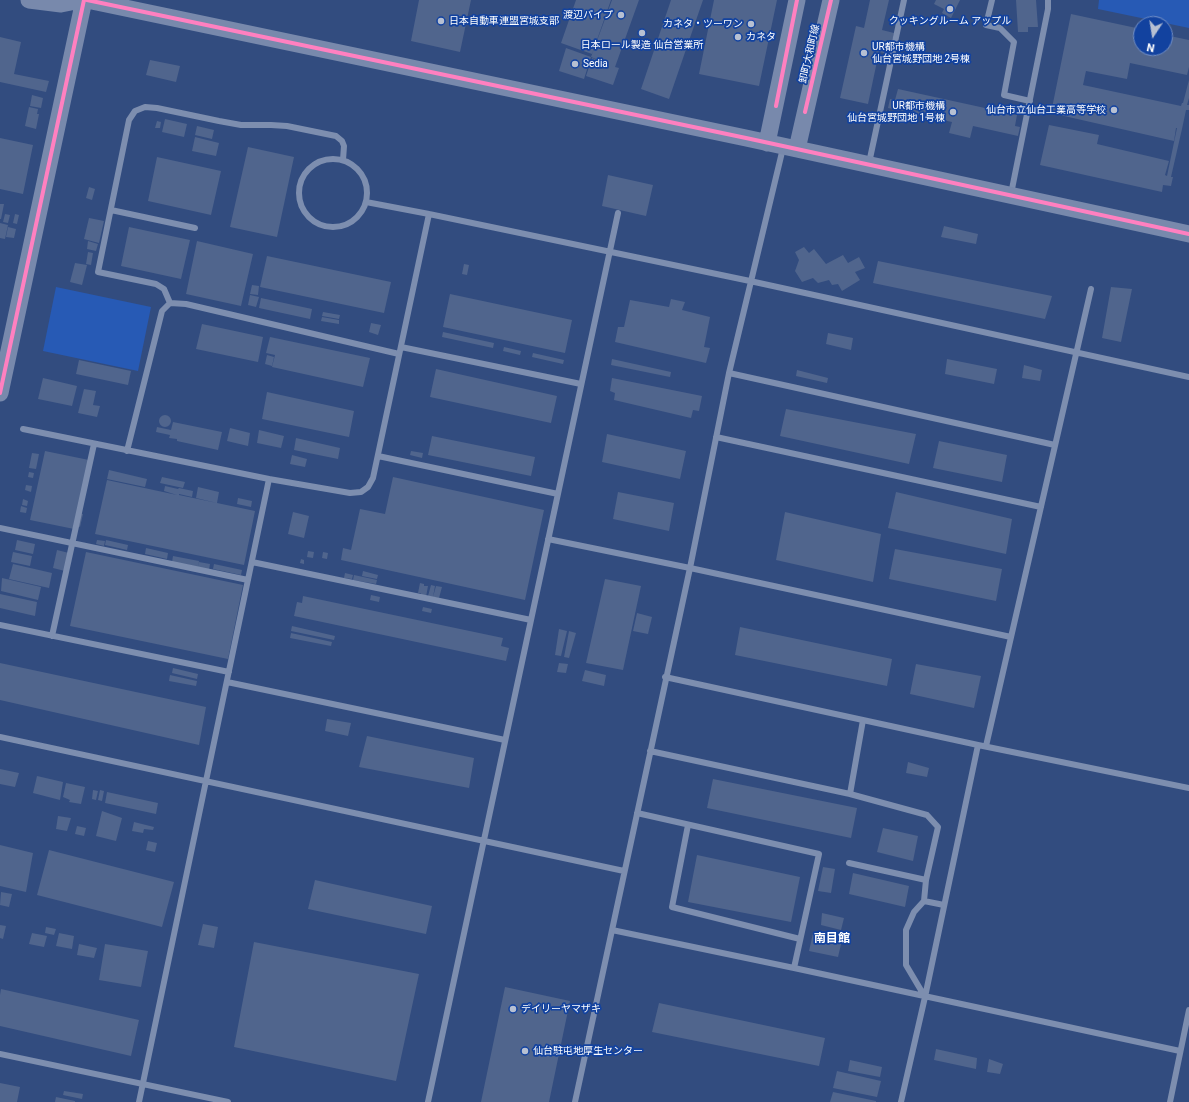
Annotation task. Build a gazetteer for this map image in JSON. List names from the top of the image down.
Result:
{
  "streets": {
    "street": ["卸町大和町線"]
  },
  "districts": ["南目館"],
  "places": [
    "クッキングルーム アップル",
    "渡辺パイプ",
    "日本自動車連盟宮城支部",
    "カネタ・ツーワン",
    "日本ロール製造 仙台営業所",
    "カネタ",
    "UR都市機構 仙台宮城野団地 2号棟",
    "Sedia",
    "仙台市立仙台工業高等学校",
    "UR都市機構 仙台宮城野団地 1号棟",
    "デイリーヤマザキ",
    "仙台駐屯地厚生センター"
  ],
  "north": "bottom"
}
